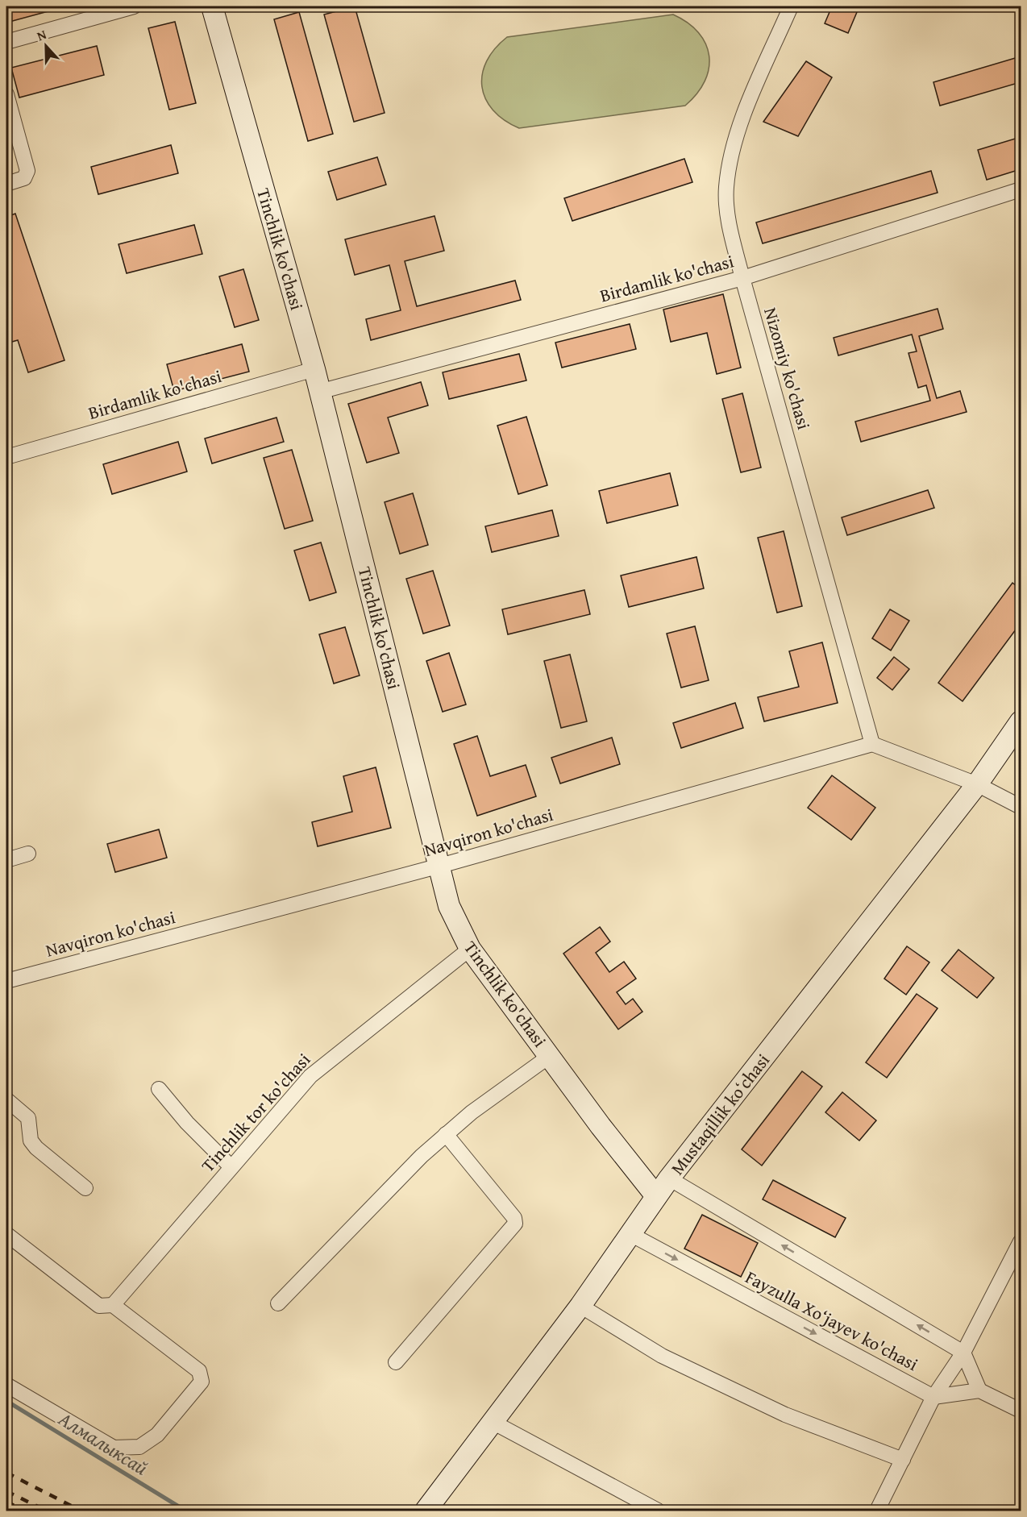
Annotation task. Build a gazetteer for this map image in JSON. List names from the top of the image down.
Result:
{
  "streets": {
    "main road": ["Tinchlik ko'chasi", "Mustaqillik koʻchasi"],
    "street": [
      "Birdamlik ko'chasi",
      "Nizomiy ko'chasi",
      "Navqiron ko'chasi",
      "Tinchlik tor ko'chasi",
      "Fayzulla Xo‘jayev ko'chasi"
    ]
  },
  "crossings": [
    ["Tinchlik ko'chasi", "Birdamlik ko'chasi"],
    ["Tinchlik ko'chasi", "Navqiron ko'chasi"],
    ["Tinchlik ko'chasi", "Tinchlik tor ko'chasi"],
    ["Tinchlik ko'chasi", "Mustaqillik koʻchasi"],
    ["Birdamlik ko'chasi", "Nizomiy ko'chasi"],
    ["Nizomiy ko'chasi", "Navqiron ko'chasi"],
    ["Mustaqillik koʻchasi", "Fayzulla Xo‘jayev ko'chasi"]
  ],
  "water": ["Алмалыксай"],
  "north": "top"
}
